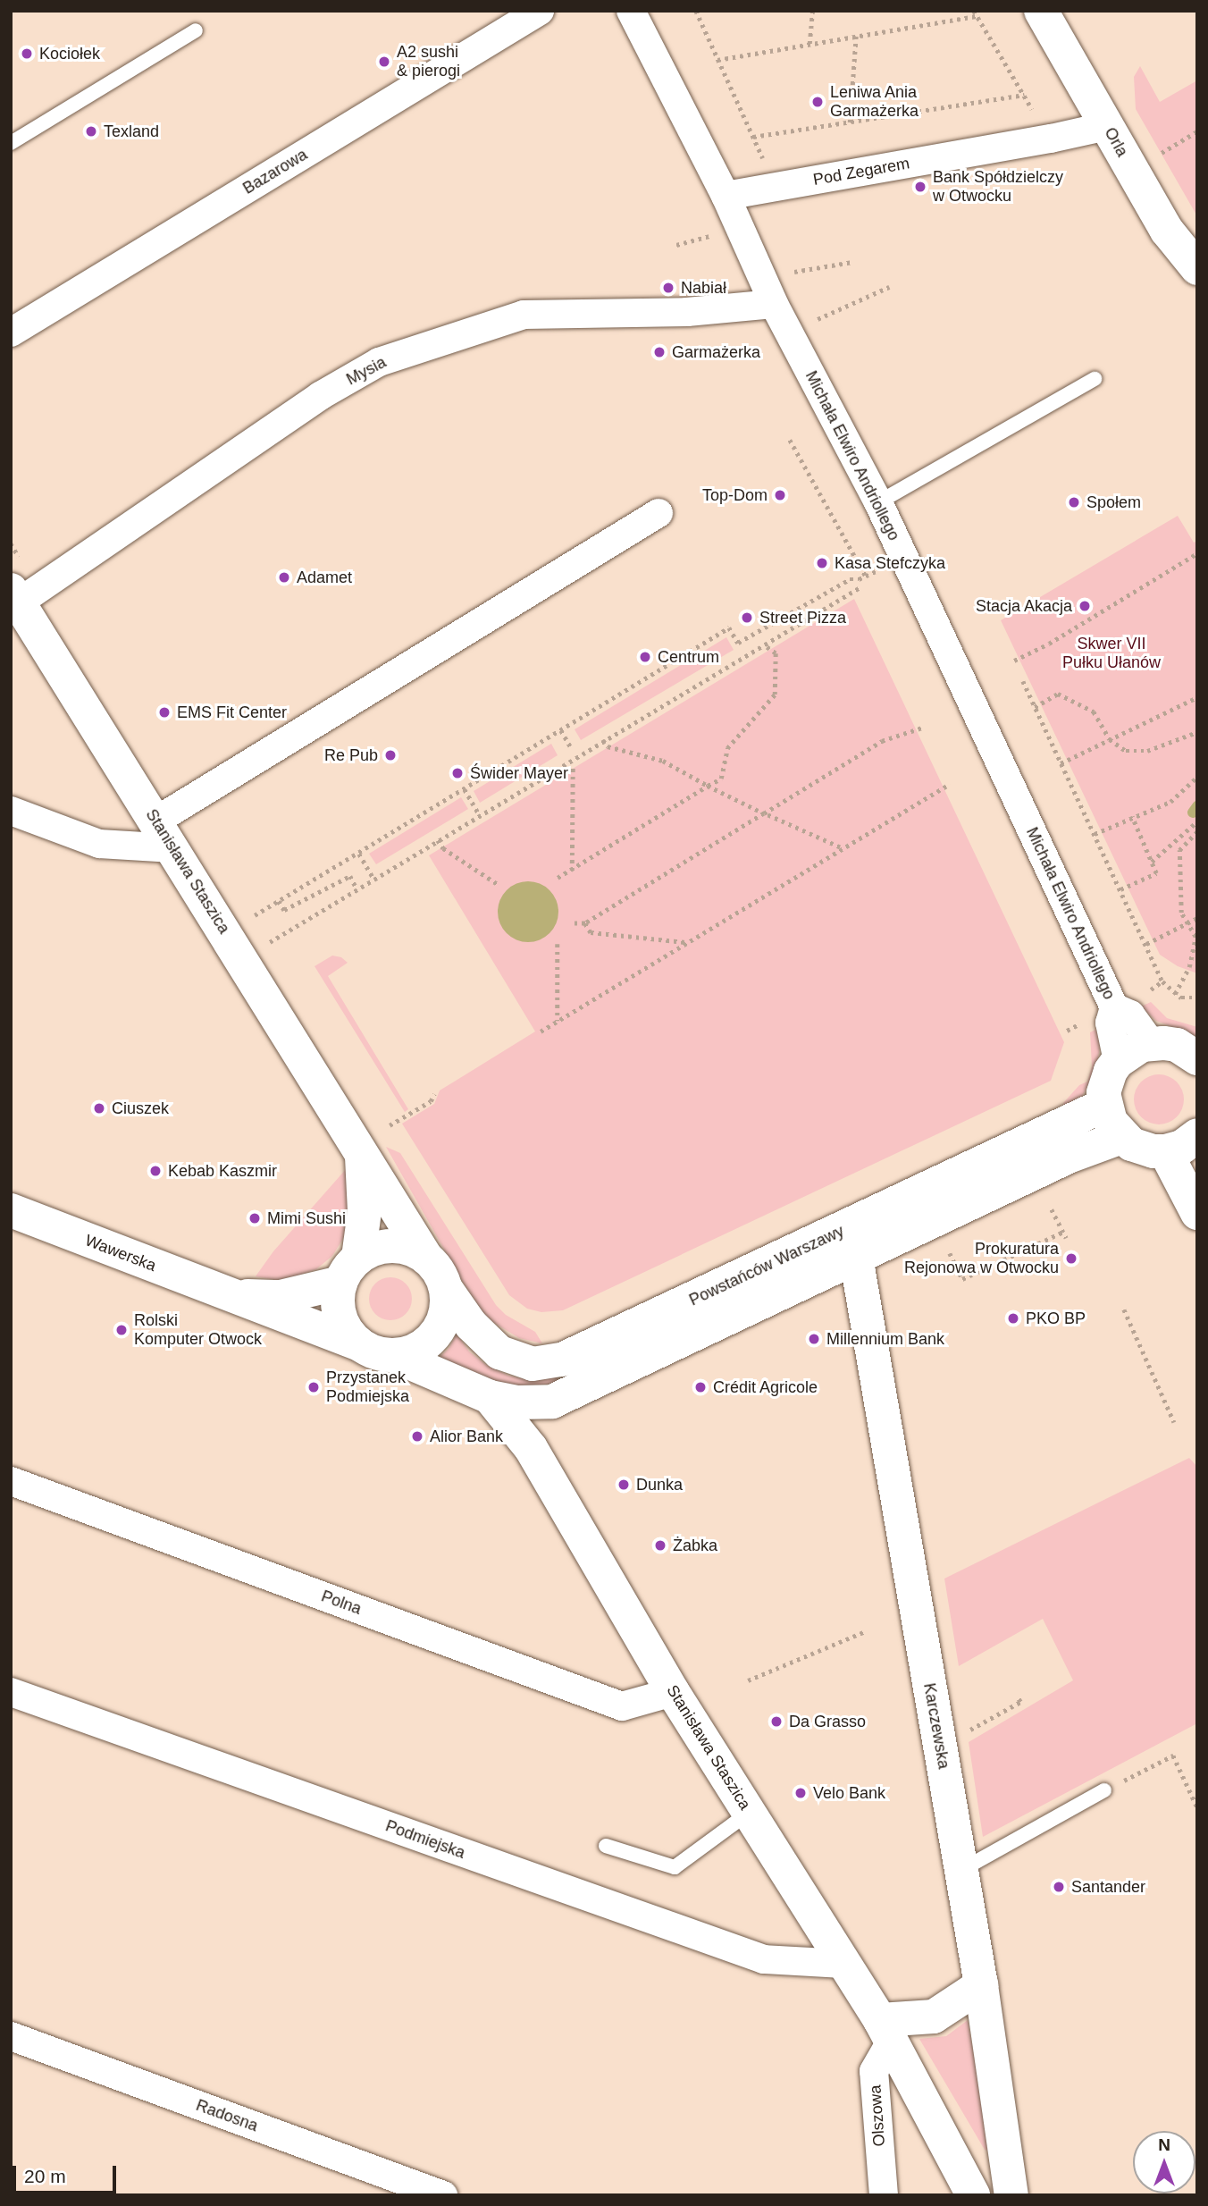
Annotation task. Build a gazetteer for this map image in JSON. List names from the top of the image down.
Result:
{
  "streets": {
    "main road": [
      "Orla",
      "Stanisława Staszica",
      "Wawerska",
      "Powstańców Warszawy",
      "Karczewska"
    ],
    "street": [
      "Bazarowa",
      "Pod Zegarem",
      "Mysia",
      "Michała Elwiro Andriollego",
      "Polna",
      "Podmiejska",
      "Radosna",
      "Olszowa"
    ]
  },
  "crossings": [
    ["Orla", "Pod Zegarem"],
    ["Pod Zegarem", "Michała Elwiro Andriollego"],
    ["Mysia", "Michała Elwiro Andriollego"],
    ["Mysia", "Stanisława Staszica"],
    ["Stanisława Staszica", "Wawerska"],
    ["Stanisława Staszica", "Powstańców Warszawy"],
    ["Stanisława Staszica", "Polna"],
    ["Stanisława Staszica", "Podmiejska"],
    ["Stanisława Staszica", "Olszowa"],
    ["Wawerska", "Powstańców Warszawy"],
    ["Powstańców Warszawy", "Karczewska"]
  ],
  "parks": ["Skwer VII Pułku Ułanów"],
  "places": [
    "Kociołek",
    "A2 sushi & pierogi",
    "Leniwa Ania Garmażerka",
    "Texland",
    "Bank Spółdzielczy w Otwocku",
    "Nabiał",
    "Garmażerka",
    "Top-Dom",
    "Społem",
    "Kasa Stefczyka",
    "Adamet",
    "Stacja Akacja",
    "Street Pizza",
    "Centrum",
    "EMS Fit Center",
    "Re Pub",
    "Świder Mayer",
    "Ciuszek",
    "Kebab Kaszmir",
    "Mimi Sushi",
    "Prokuratura Rejonowa w Otwocku",
    "PKO BP",
    "Rolski Komputer Otwock",
    "Millennium Bank",
    "Przystanek Podmiejska",
    "Crédit Agricole",
    "Alior Bank",
    "Dunka",
    "Żabka",
    "Da Grasso",
    "Velo Bank",
    "Santander"
  ],
  "scale_bar": "20 m",
  "north": "top"
}
